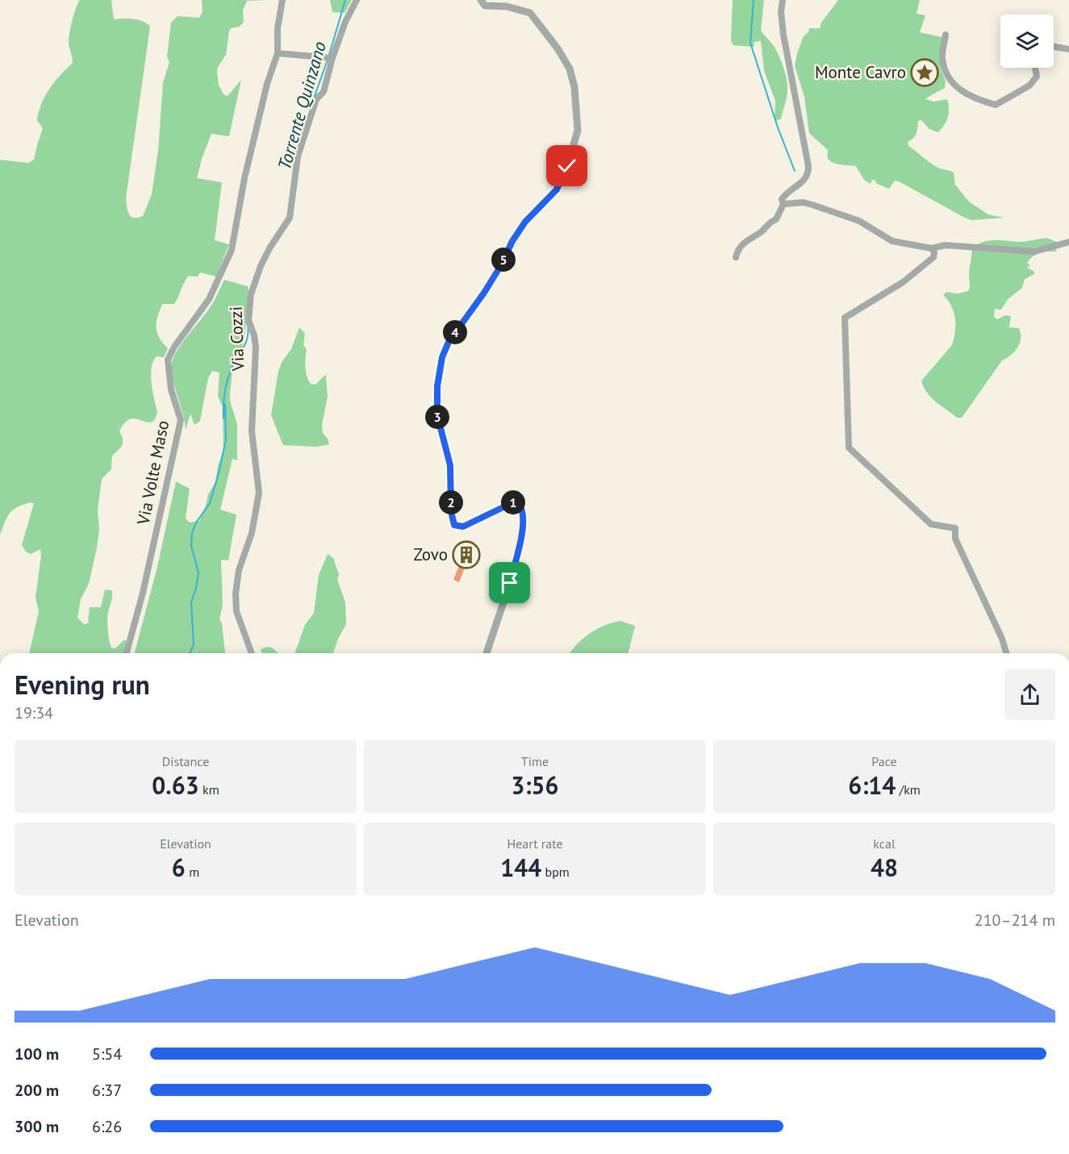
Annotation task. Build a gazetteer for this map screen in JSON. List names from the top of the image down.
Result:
{
  "streets": {
    "street": ["Via Cozzi", "Via Volte Maso"]
  },
  "water": ["Torrente Quinzano"],
  "places": {
    "place": ["Monte Cavro"],
    "building": ["Zovo"]
  },
  "page": {
    "pins": [
      "5",
      "4",
      "3",
      "1",
      "2"
    ],
    "heading": ["Evening run", "19:34"],
    "stats": [
      ["Distance", "0.63 km"],
      ["Time", "3:56"],
      ["Pace", "6:14 /km"],
      ["Elevation", "6 m"],
      ["Heart rate", "144 bpm"],
      ["kcal", "48"]
    ],
    "chart": ["Elevation", "210–214 m"],
    "list": [
      {
        "name": "100 m",
        "note": "5:54"
      },
      {
        "name": "200 m",
        "note": "6:37"
      },
      {
        "name": "300 m",
        "note": "6:26"
      }
    ]
  }
}
